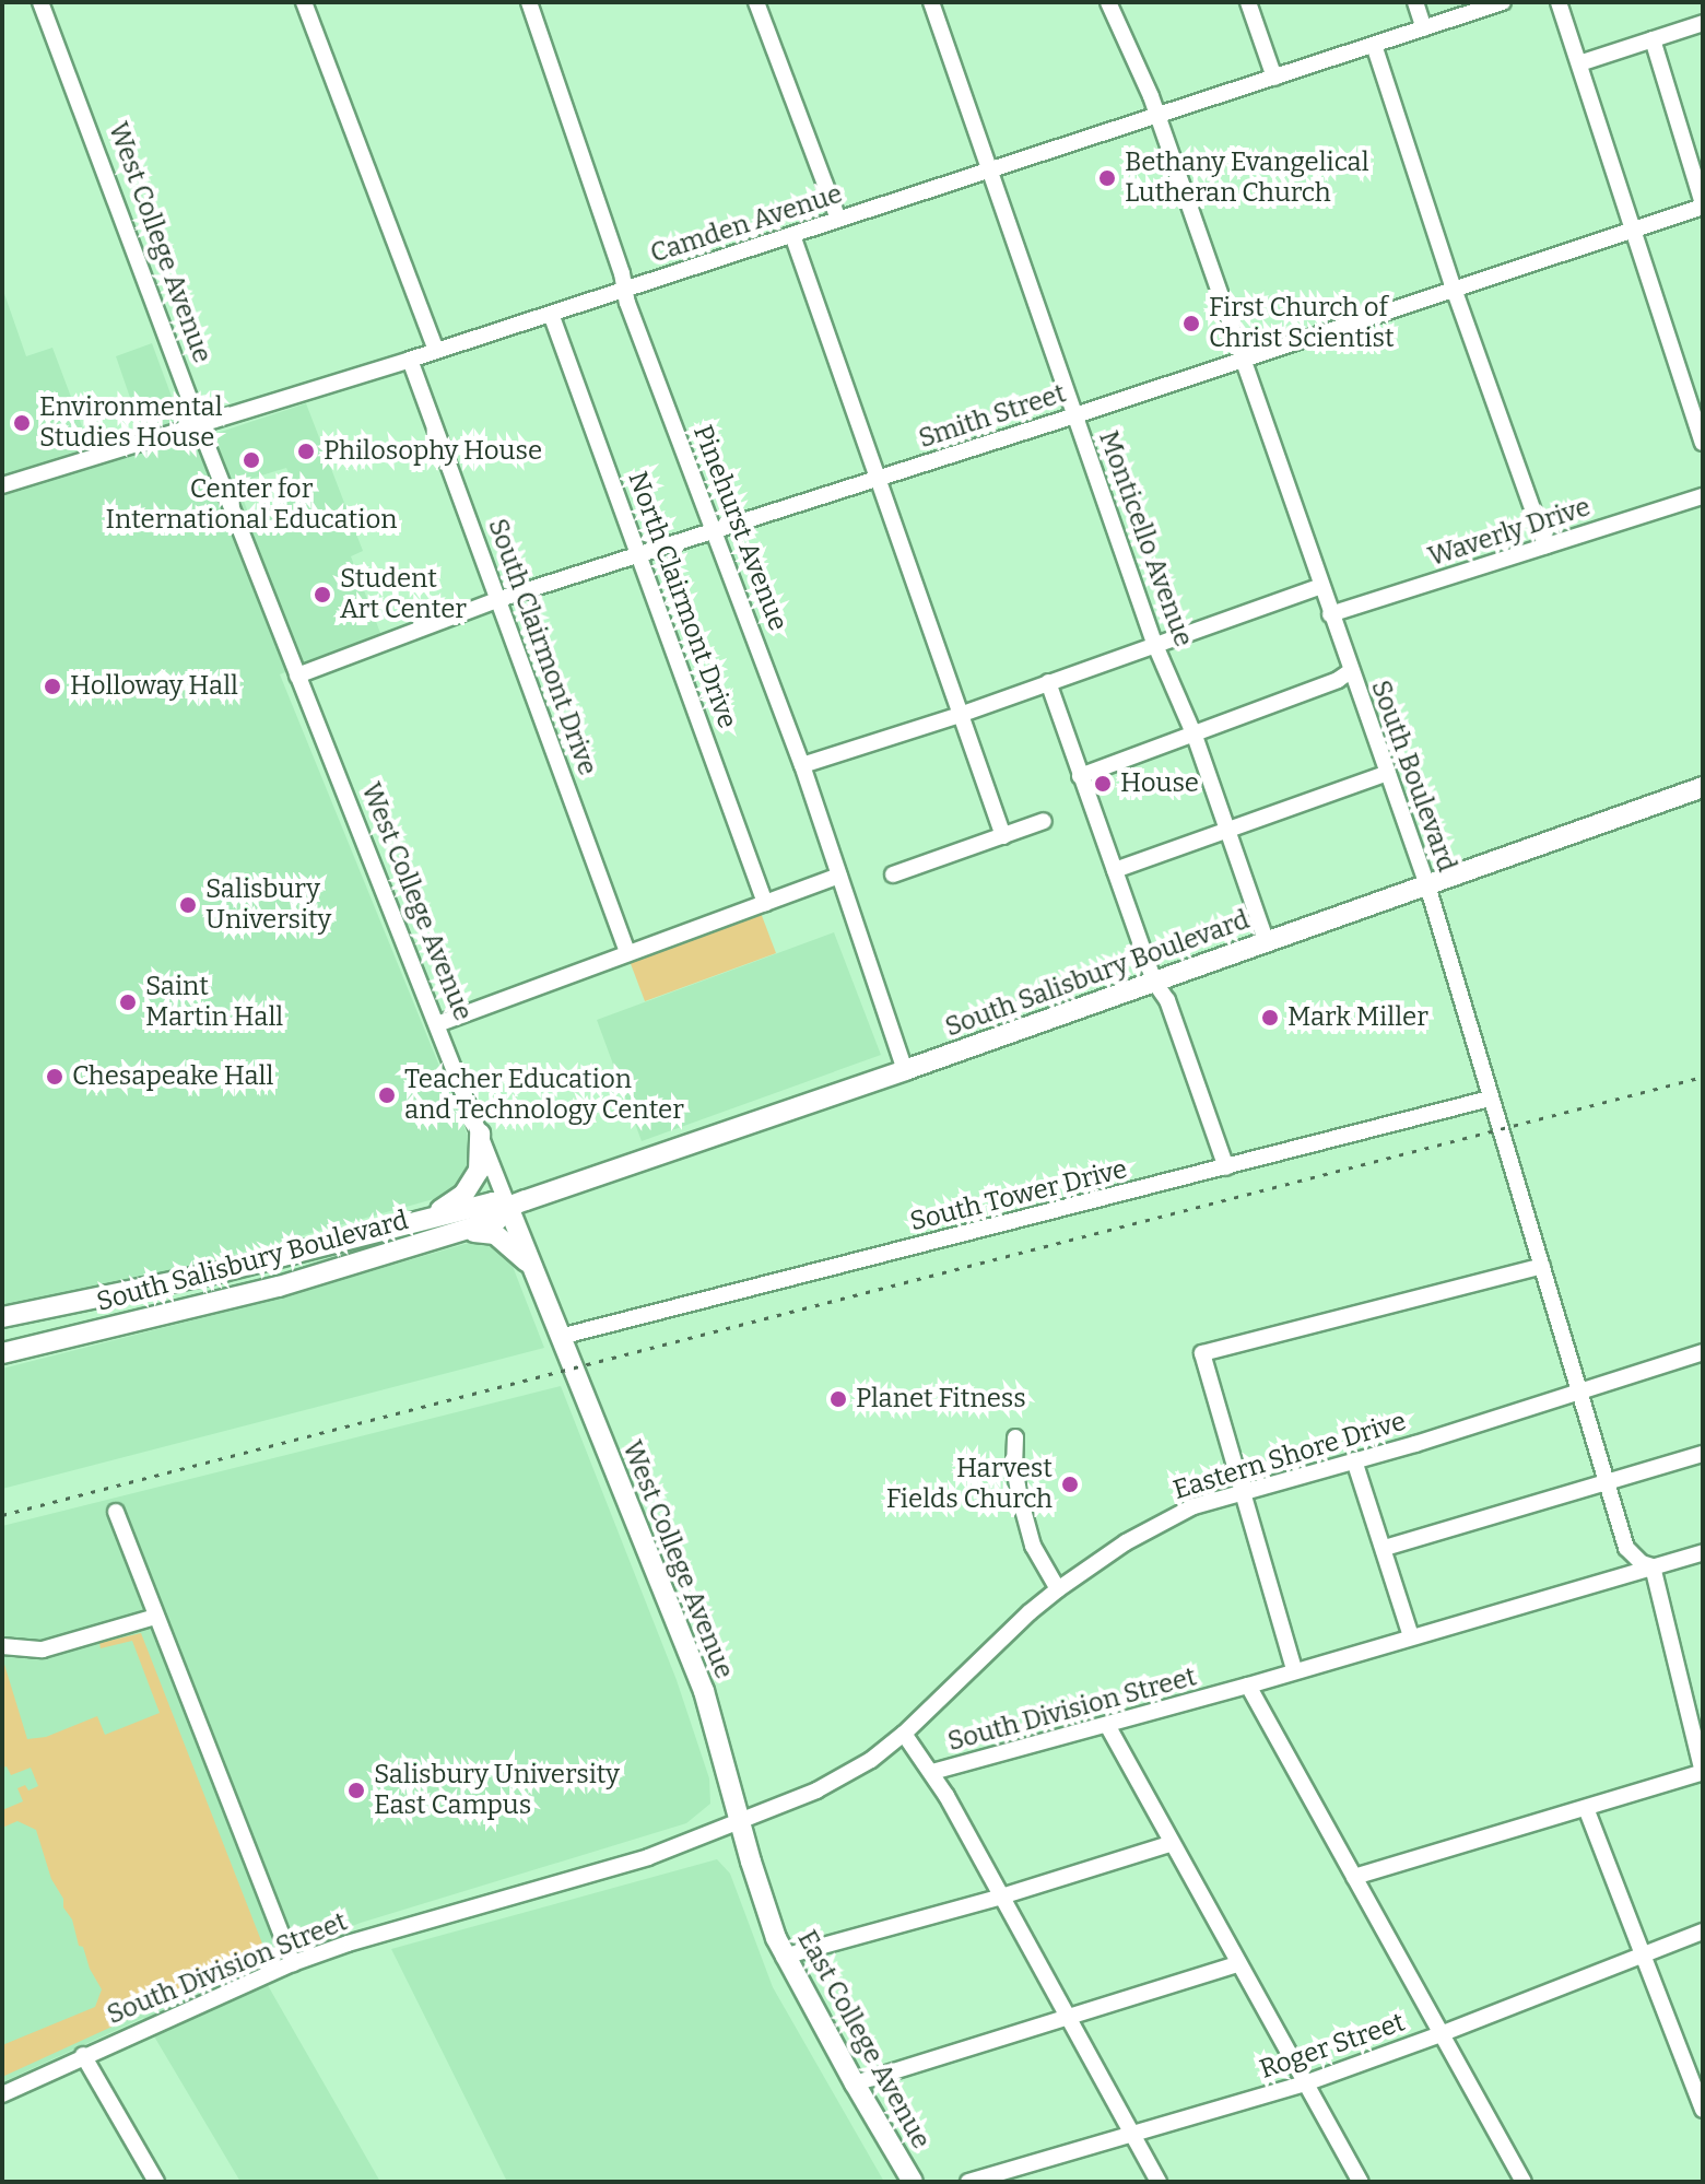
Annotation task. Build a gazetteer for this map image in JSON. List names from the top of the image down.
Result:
{
  "streets": {
    "main road": ["West College Avenue", "South Salisbury Boulevard", "East College Avenue"],
    "street": [
      "Camden Avenue",
      "Smith Street",
      "Pinehurst Avenue",
      "Waverly Drive",
      "Monticello Avenue",
      "North Clairmont Drive",
      "South Clairmont Drive",
      "South Boulevard",
      "South Tower Drive",
      "Eastern Shore Drive",
      "South Division Street",
      "Roger Street"
    ]
  },
  "crossings": [
    ["Camden Avenue", "West College Avenue"],
    ["Camden Avenue", "Pinehurst Avenue"],
    ["Camden Avenue", "Monticello Avenue"],
    ["Camden Avenue", "North Clairmont Drive"],
    ["Camden Avenue", "South Clairmont Drive"],
    ["Camden Avenue", "South Boulevard"],
    ["West College Avenue", "Smith Street"],
    ["West College Avenue", "South Salisbury Boulevard"],
    ["West College Avenue", "South Tower Drive"],
    ["West College Avenue", "South Division Street"],
    ["West College Avenue", "East College Avenue"],
    ["Smith Street", "Pinehurst Avenue"],
    ["Smith Street", "Monticello Avenue"],
    ["Smith Street", "North Clairmont Drive"],
    ["Smith Street", "South Clairmont Drive"],
    ["Smith Street", "South Boulevard"],
    ["Pinehurst Avenue", "South Salisbury Boulevard"],
    ["Waverly Drive", "South Boulevard"],
    ["Monticello Avenue", "South Salisbury Boulevard"],
    ["South Boulevard", "South Salisbury Boulevard"],
    ["South Boulevard", "South Tower Drive"],
    ["South Boulevard", "Eastern Shore Drive"],
    ["South Boulevard", "South Division Street"],
    ["Eastern Shore Drive", "South Division Street"],
    ["South Division Street", "East College Avenue"]
  ],
  "places": [
    "Bethany Evangelical Lutheran Church",
    "First Church of Christ Scientist",
    "Environmental Studies House",
    "Philosophy House",
    "Center for International Education",
    "Student Art Center",
    "Holloway Hall",
    "House",
    "Salisbury University",
    "Saint Martin Hall",
    "Mark Miller",
    "Chesapeake Hall",
    "Teacher Education and Technology Center",
    "Planet Fitness",
    "Harvest Fields Church",
    "Salisbury University East Campus"
  ]
}
